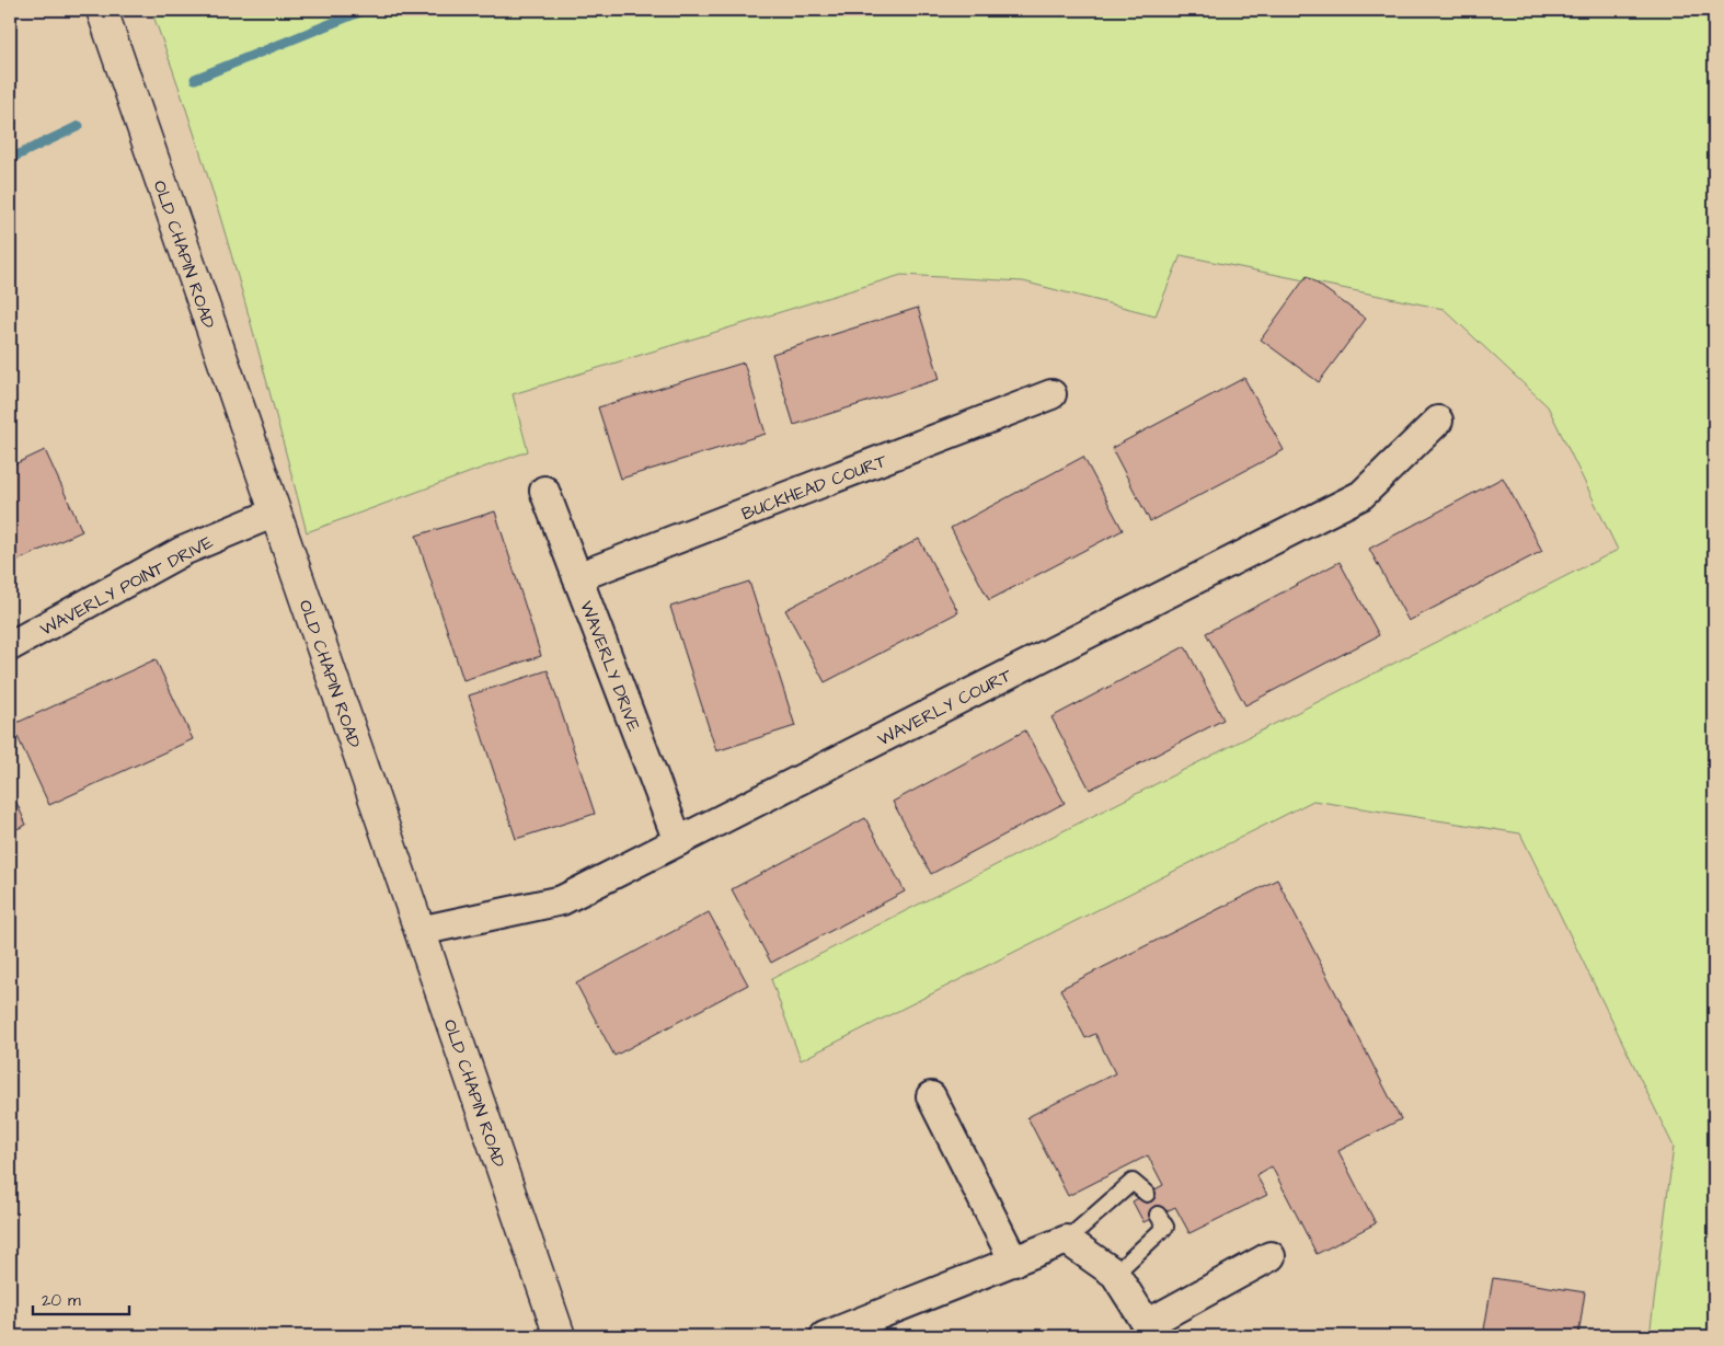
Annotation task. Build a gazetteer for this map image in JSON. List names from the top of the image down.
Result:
{
  "streets": {
    "street": [
      "OLD CHAPIN ROAD",
      "BUCKHEAD COURT",
      "WAVERLY POINT DRIVE",
      "WAVERLY DRIVE",
      "WAVERLY COURT"
    ]
  },
  "crossings": [
    ["OLD CHAPIN ROAD", "WAVERLY POINT DRIVE"],
    ["OLD CHAPIN ROAD", "WAVERLY COURT"],
    ["BUCKHEAD COURT", "WAVERLY DRIVE"],
    ["WAVERLY DRIVE", "WAVERLY COURT"]
  ],
  "scale_bar": "20 m"
}
